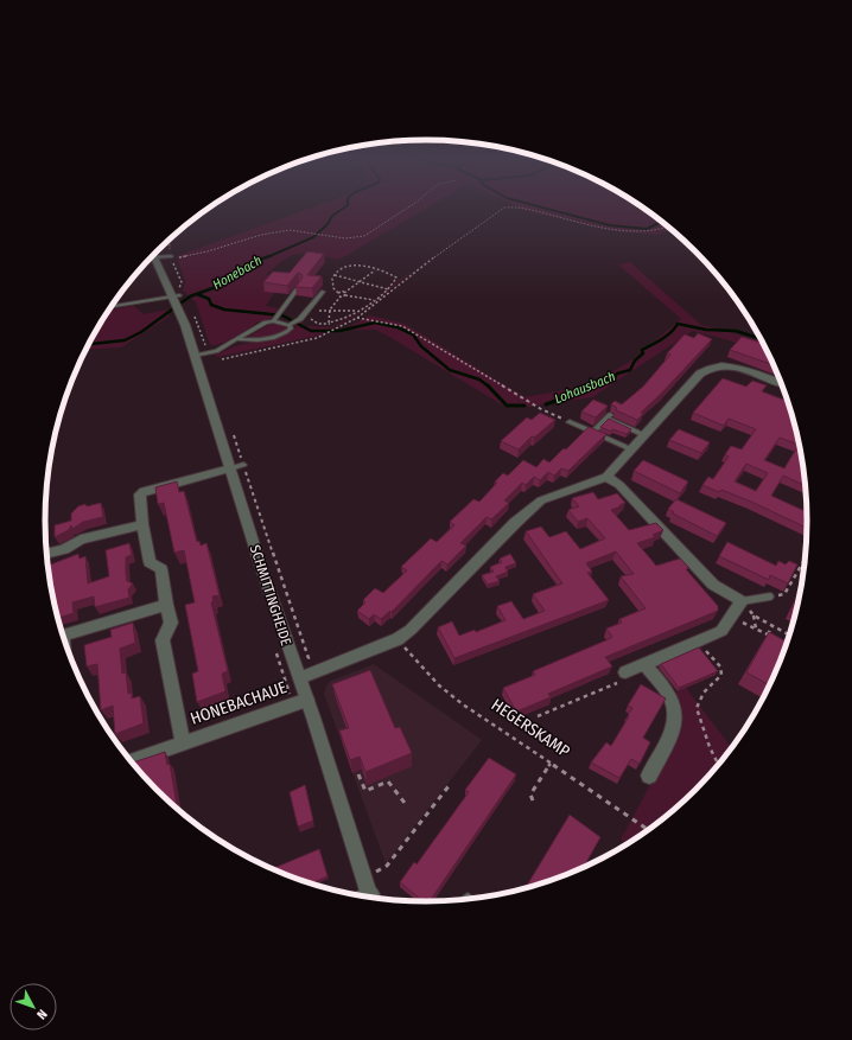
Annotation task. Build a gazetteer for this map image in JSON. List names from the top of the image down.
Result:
{
  "streets": {
    "street": ["SCHMITTINGHEIDE", "HONEBACHAUE"],
    "path": ["HEGERSKAMP"]
  },
  "crossings": [
    ["SCHMITTINGHEIDE", "HONEBACHAUE"]
  ],
  "water": ["Honebach", "Lohausbach"],
  "north": "bottom right"
}
